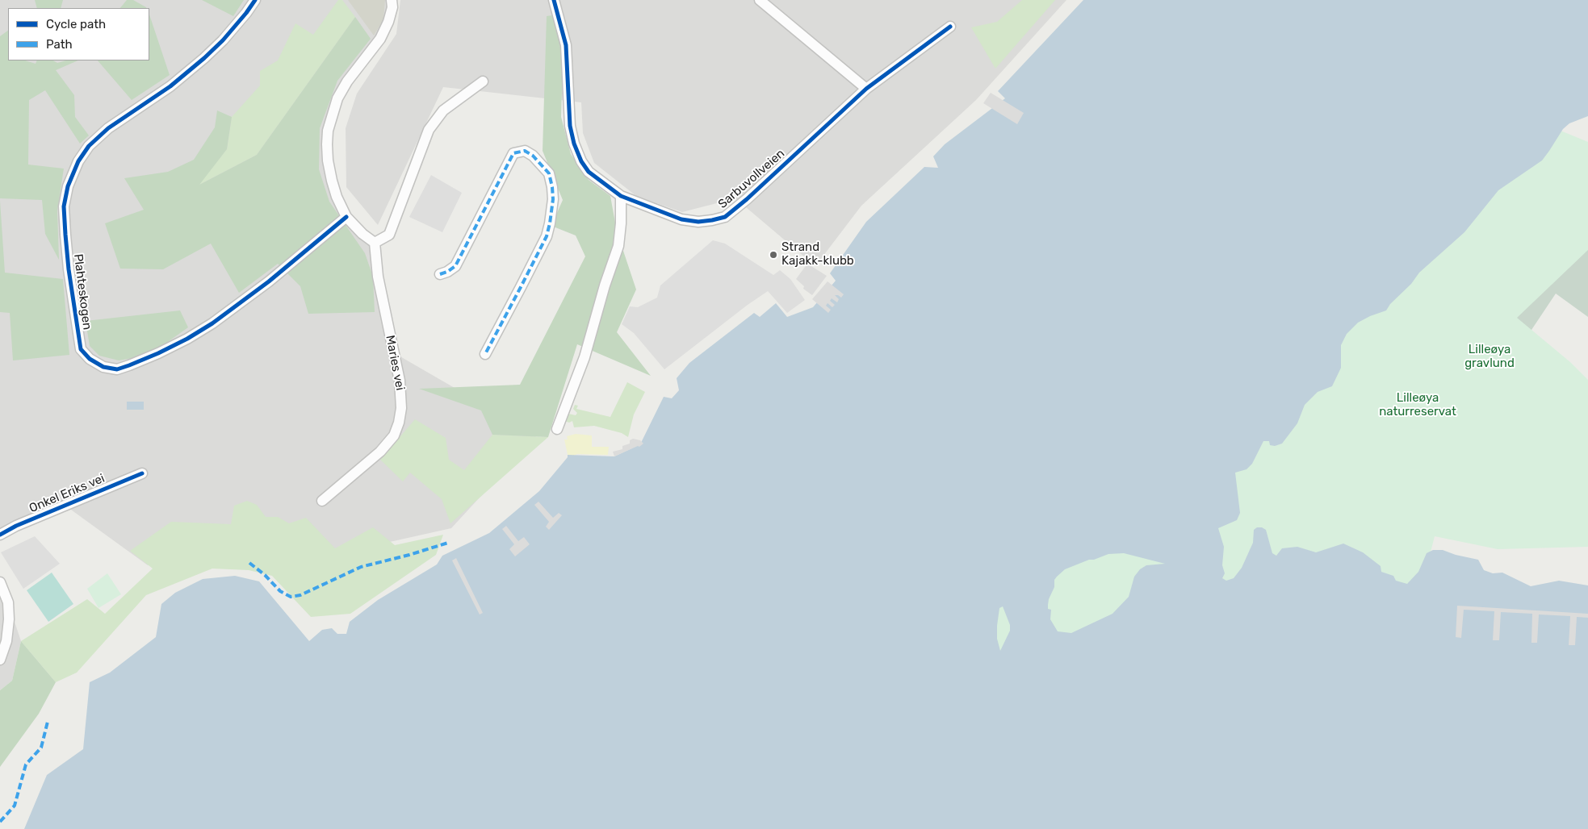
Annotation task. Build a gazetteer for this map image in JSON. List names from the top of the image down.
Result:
{
  "streets": {
    "street": [
      "Sarbuvollveien",
      "Plahteskogen",
      "Maries vei",
      "Onkel Eriks vei"
    ]
  },
  "parks": ["Lilleøya gravlund", "Lilleøya naturreservat"],
  "places": ["Strand Kajakk-klubb"],
  "legend": ["Cycle path", "Path"]
}
